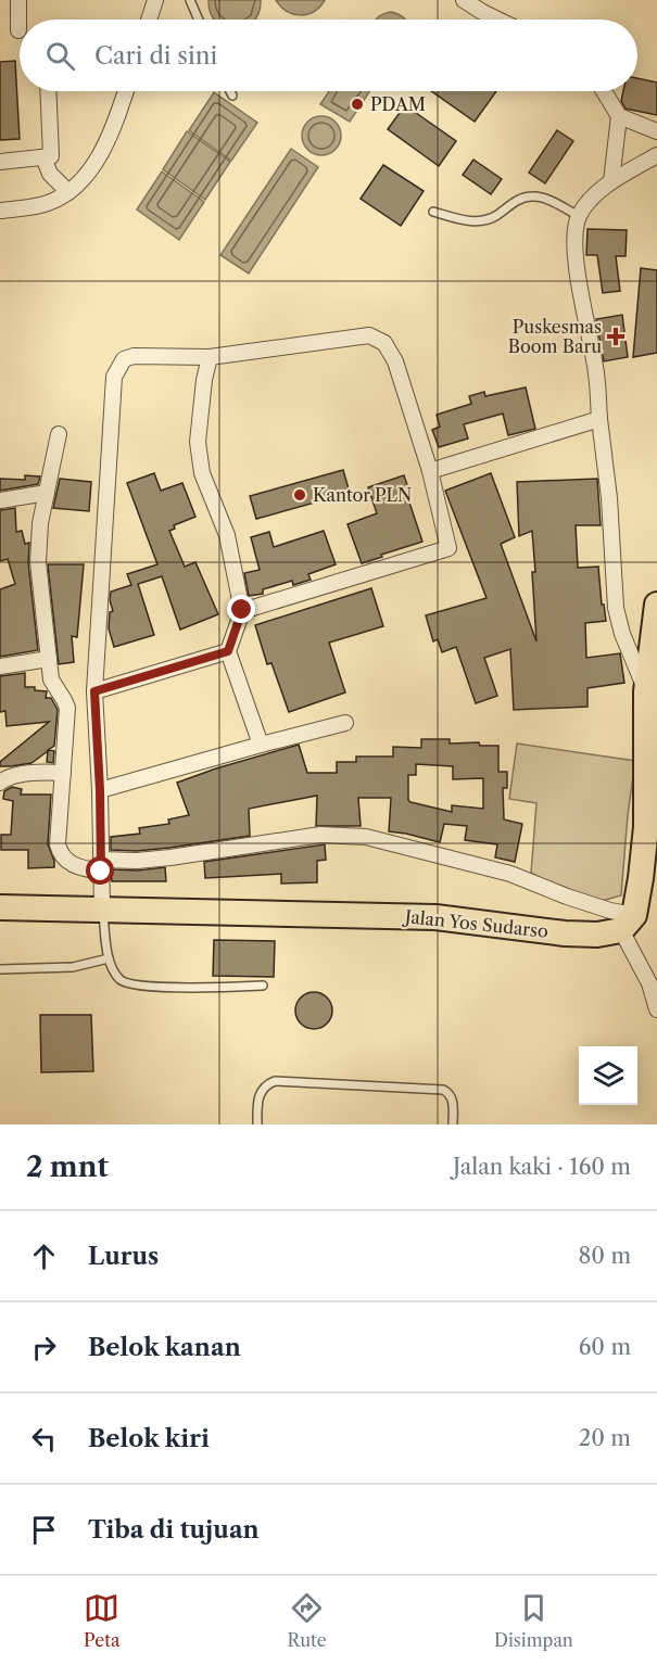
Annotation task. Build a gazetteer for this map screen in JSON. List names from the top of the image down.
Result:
{
  "streets": {
    "highway": ["Jalan Yos Sudarso"]
  },
  "places": {
    "other": ["PDAM", "Kantor PLN"],
    "health": ["Puskesmas Boom Baru"]
  },
  "page": {
    "search": "Cari di sini",
    "heading": ["2 mnt", "Jalan kaki · 160 m"],
    "list": [
      ["Lurus", "80 m"],
      ["Belok kanan", "60 m"],
      ["Belok kiri", "20 m"],
      "Tiba di tujuan"
    ],
    "nav": ["Peta", "Rute", "Disimpan"]
  }
}
